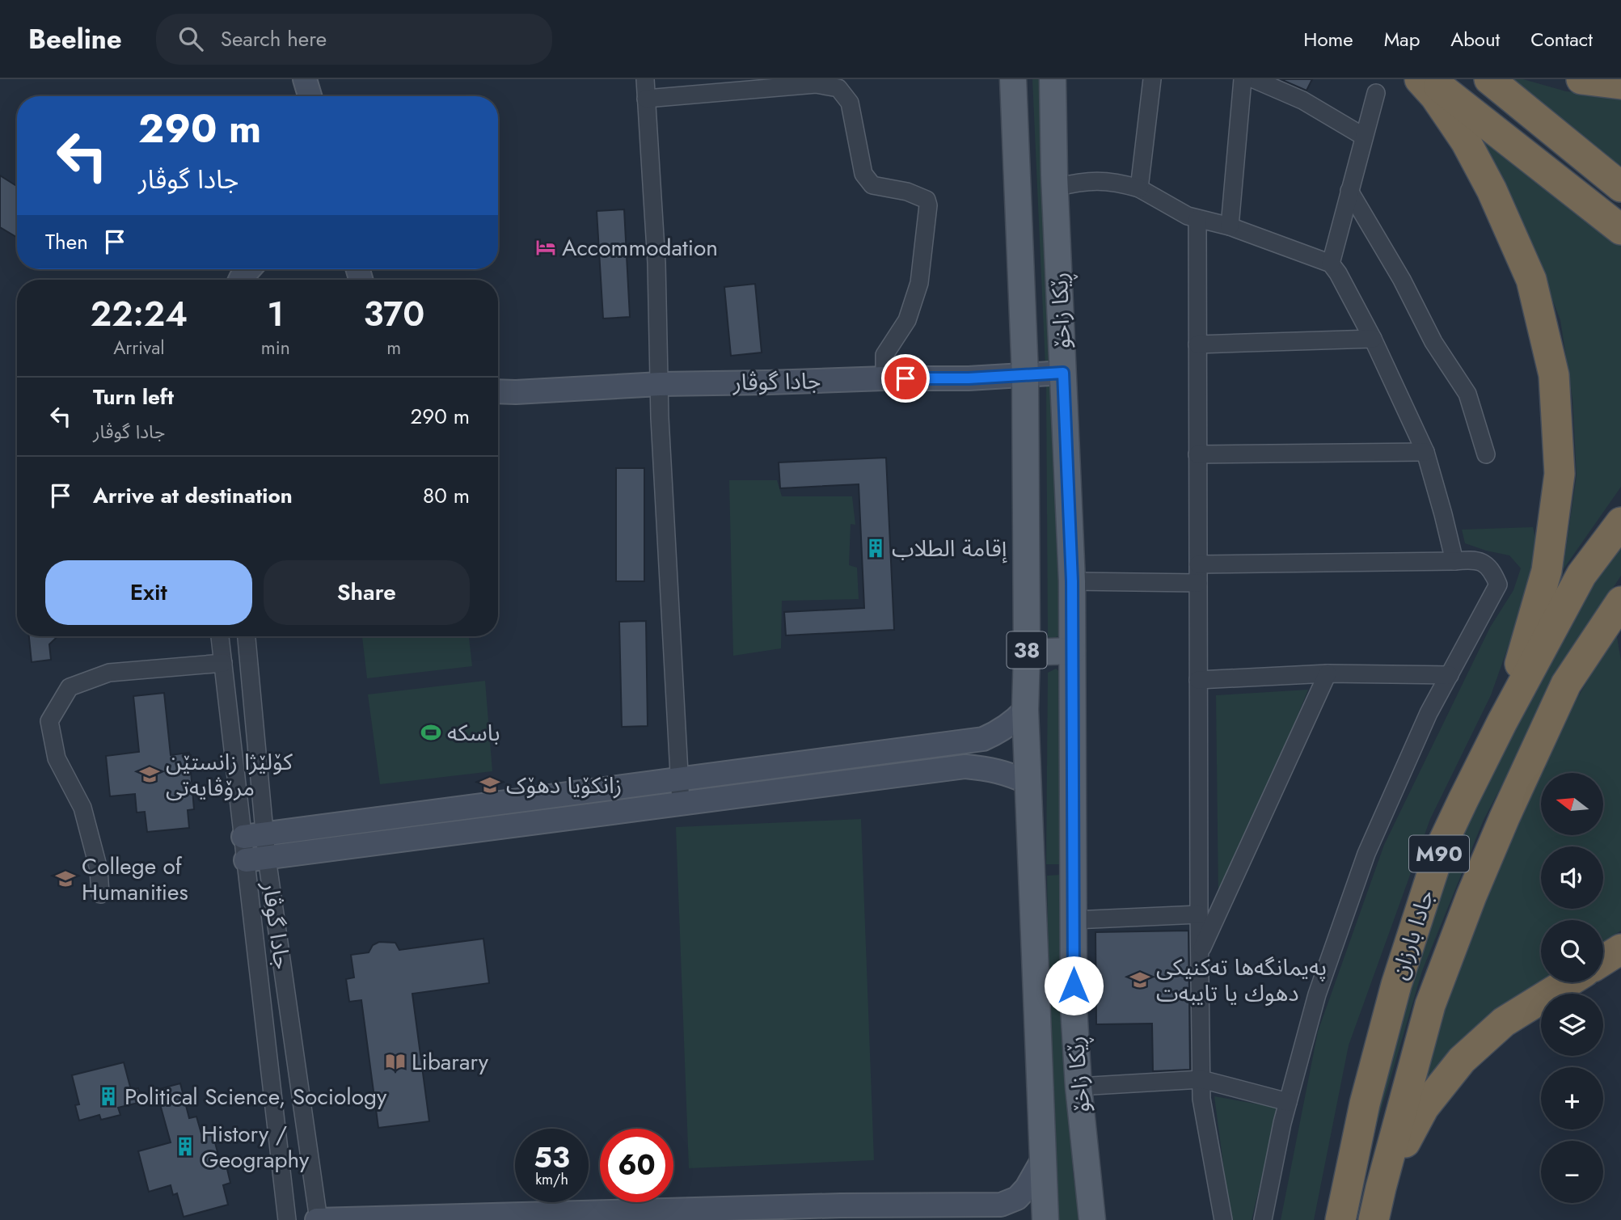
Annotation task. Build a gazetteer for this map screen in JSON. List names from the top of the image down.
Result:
{
  "streets": {
    "highway": ["M90", "جادا بارزان"],
    "main road": ["ڕێکا زاخۆ", "38"],
    "street": ["جادا گوڤار"]
  },
  "crossings": [
    ["ڕێکا زاخۆ", "جادا گوڤار"]
  ],
  "places": {
    "hotel": ["Accommodation"],
    "building": ["إقامة الطلاب", "Political Science, Sociology", "History / Geography"],
    "sports": ["باسکە"],
    "school or university": [
      "كۆلێژا زانستێن مرۆڤایەتی",
      "زانکۆیا دهۆک",
      "College of Humanities",
      "پەیمانگەها تەکنیکی دهوك یا تایبەت"
    ],
    "library": ["Libarary"]
  },
  "north": "left",
  "page": {
    "header": "Beeline",
    "search": "Search here",
    "nav": [
      "Home",
      "Map",
      "About",
      "Contact"
    ],
    "turn": ["290 m", "جادا گوڤار"],
    "then": "Then",
    "eta": [
      "22:24",
      "Arrival",
      "1",
      "min",
      "370",
      "m"
    ],
    "list": [
      {
        "name": "Turn left",
        "note": "جادا گوڤار",
        "value": "290 m"
      },
      {
        "name": "Arrive at destination",
        "value": "80 m"
      }
    ],
    "buttons": ["Exit", "Share"],
    "map_buttons": ["+", "−"],
    "speed": "53 km/h",
    "limit": "60"
  }
}
